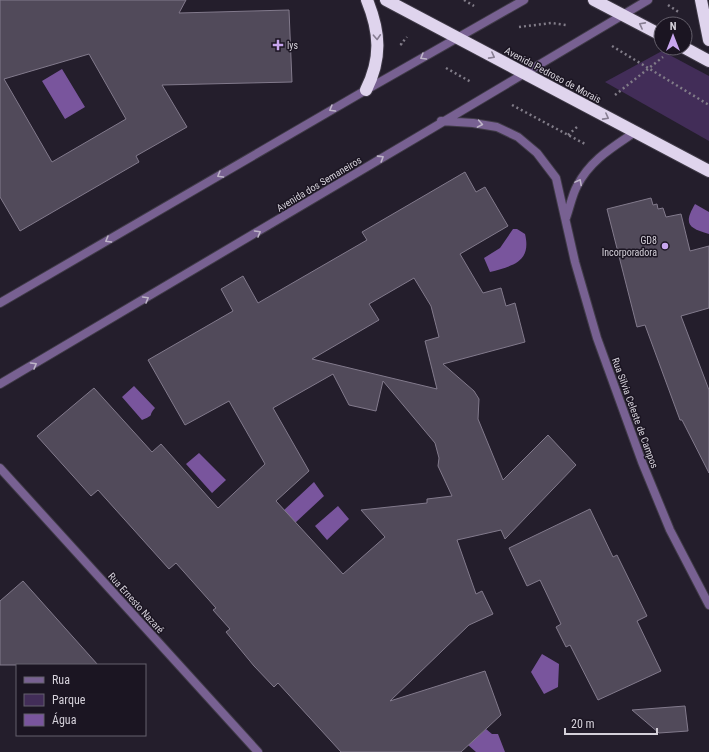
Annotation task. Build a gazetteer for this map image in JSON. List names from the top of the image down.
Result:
{
  "streets": {
    "highway": ["Avenida Pedroso de Morais"],
    "street": ["Avenida dos Semaneiros", "Rua Silvia Celeste de Campos", "Rua Ernesto Nazaré"]
  },
  "crossings": [
    ["Avenida Pedroso de Morais", "Avenida dos Semaneiros"],
    ["Avenida dos Semaneiros", "Rua Silvia Celeste de Campos"]
  ],
  "places": {
    "health": ["lys"],
    "other": ["GD8 Incorporadora"]
  },
  "legend": ["Rua", "Parque", "Água"],
  "scale_bar": "20 m",
  "north": "top"
}
